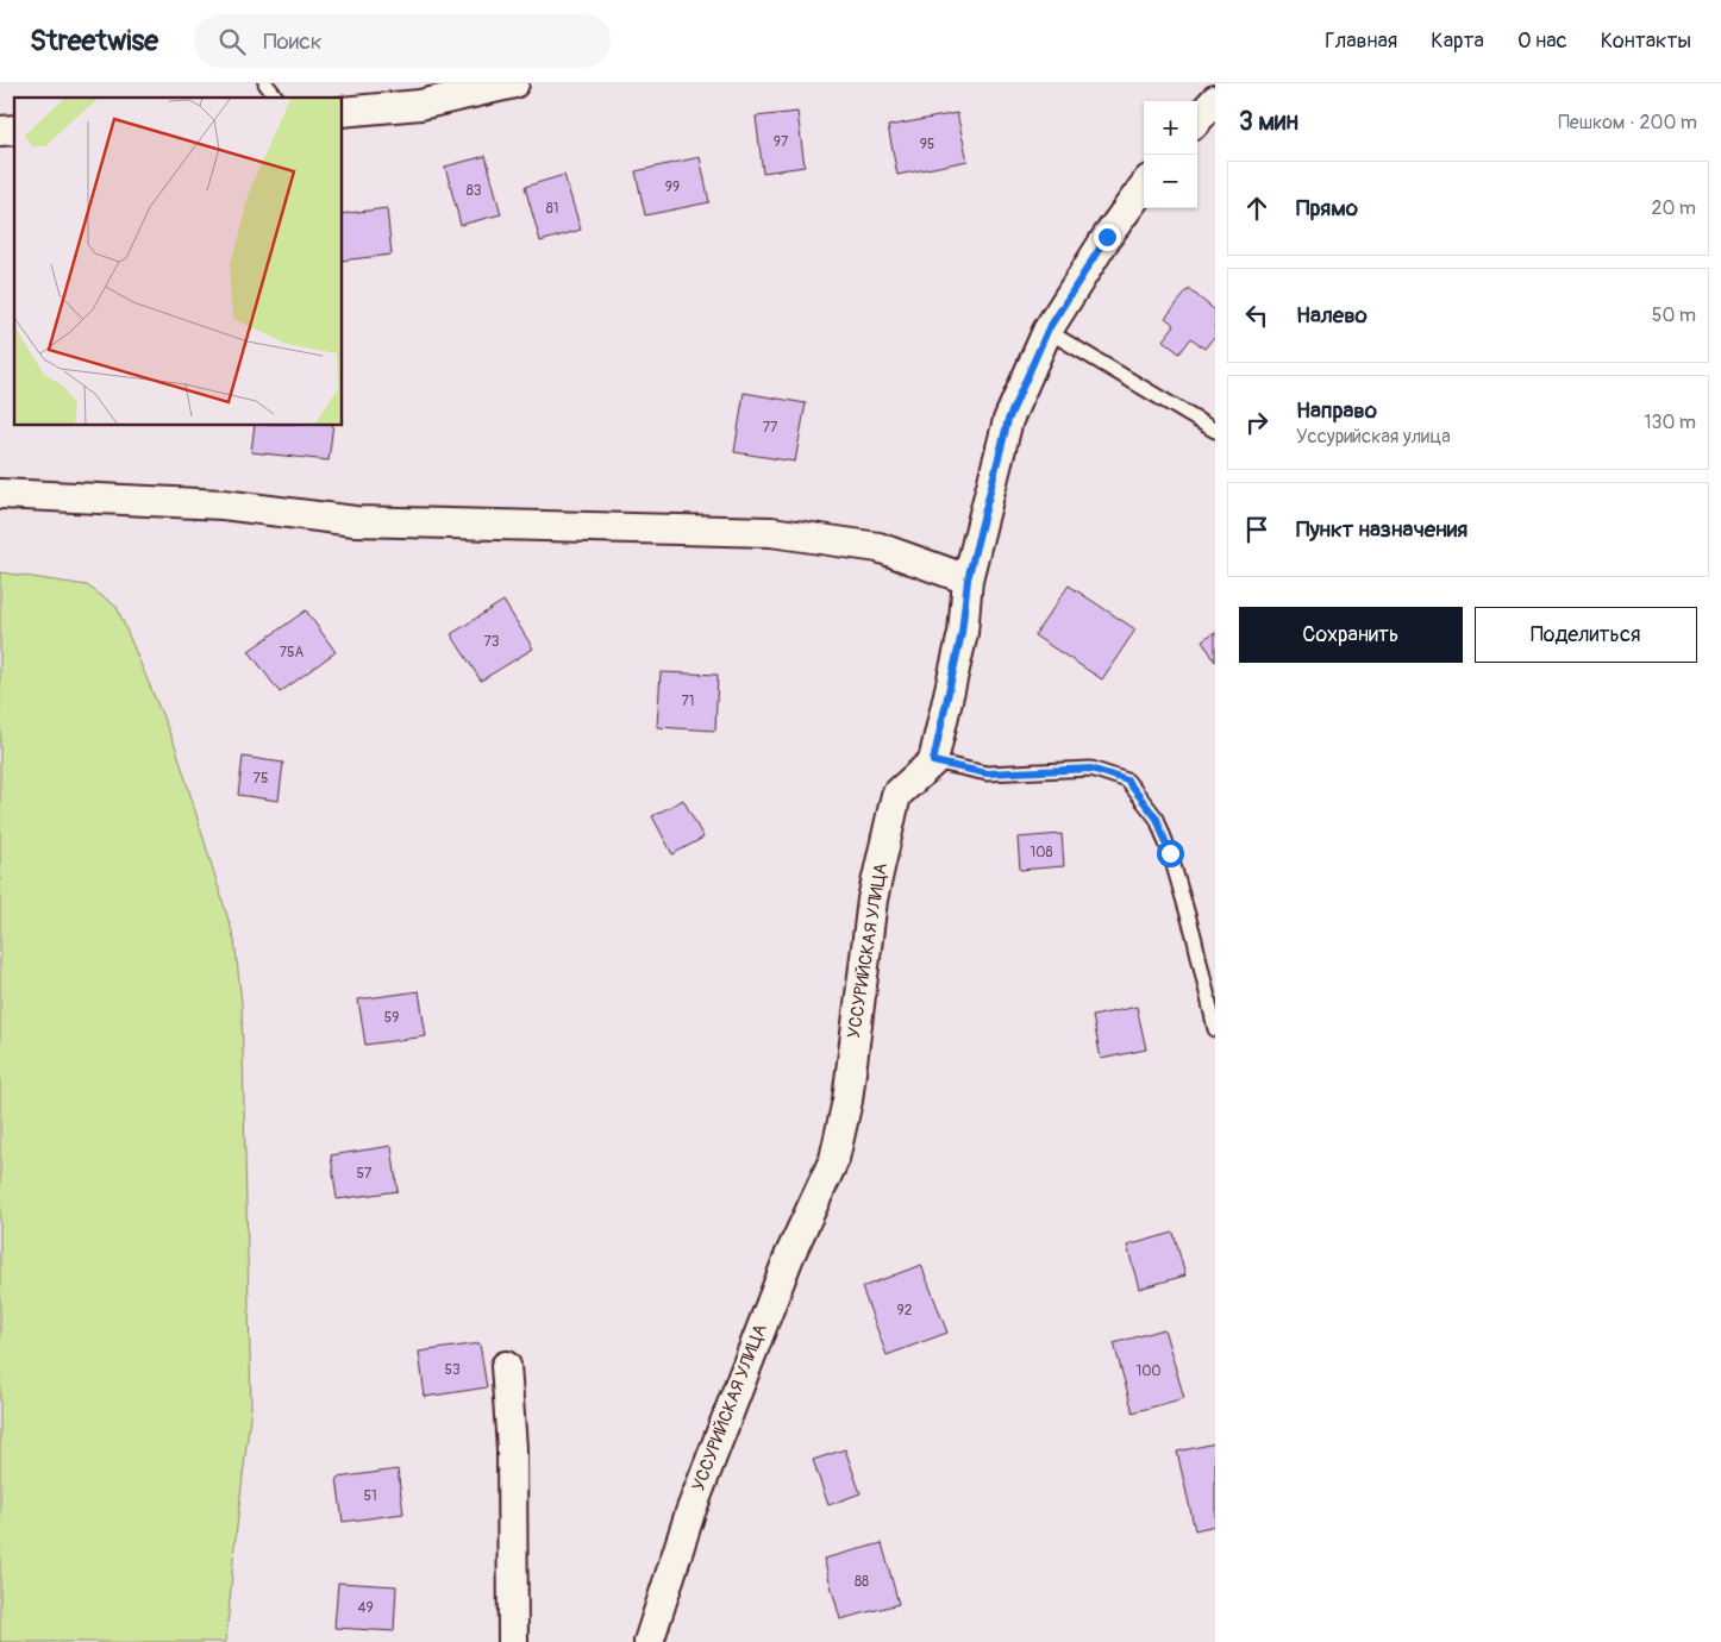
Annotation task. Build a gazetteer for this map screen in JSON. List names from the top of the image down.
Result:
{
  "streets": {
    "street": ["УССУРИЙСКАЯ УЛИЦА"]
  },
  "house_numbers": [
    "97",
    "95",
    "99",
    "83",
    "81",
    "77",
    "73",
    "75А",
    "71",
    "75",
    "108",
    "59",
    "57",
    "92",
    "53",
    "100",
    "51",
    "88",
    "49"
  ],
  "page": {
    "header": "Streetwise",
    "search": "Поиск",
    "nav": [
      "Главная",
      "Карта",
      "О нас",
      "Контакты"
    ],
    "heading": ["3 мин", "Пешком · 200 m"],
    "map_buttons": ["+", "−"],
    "list": [
      ["Прямо", "20 m"],
      ["Налево", "50 m"],
      ["Направо", "Уссурийская улица", "130 m"],
      "Пункт назначения"
    ],
    "buttons": ["Сохранить", "Поделиться"]
  }
}
